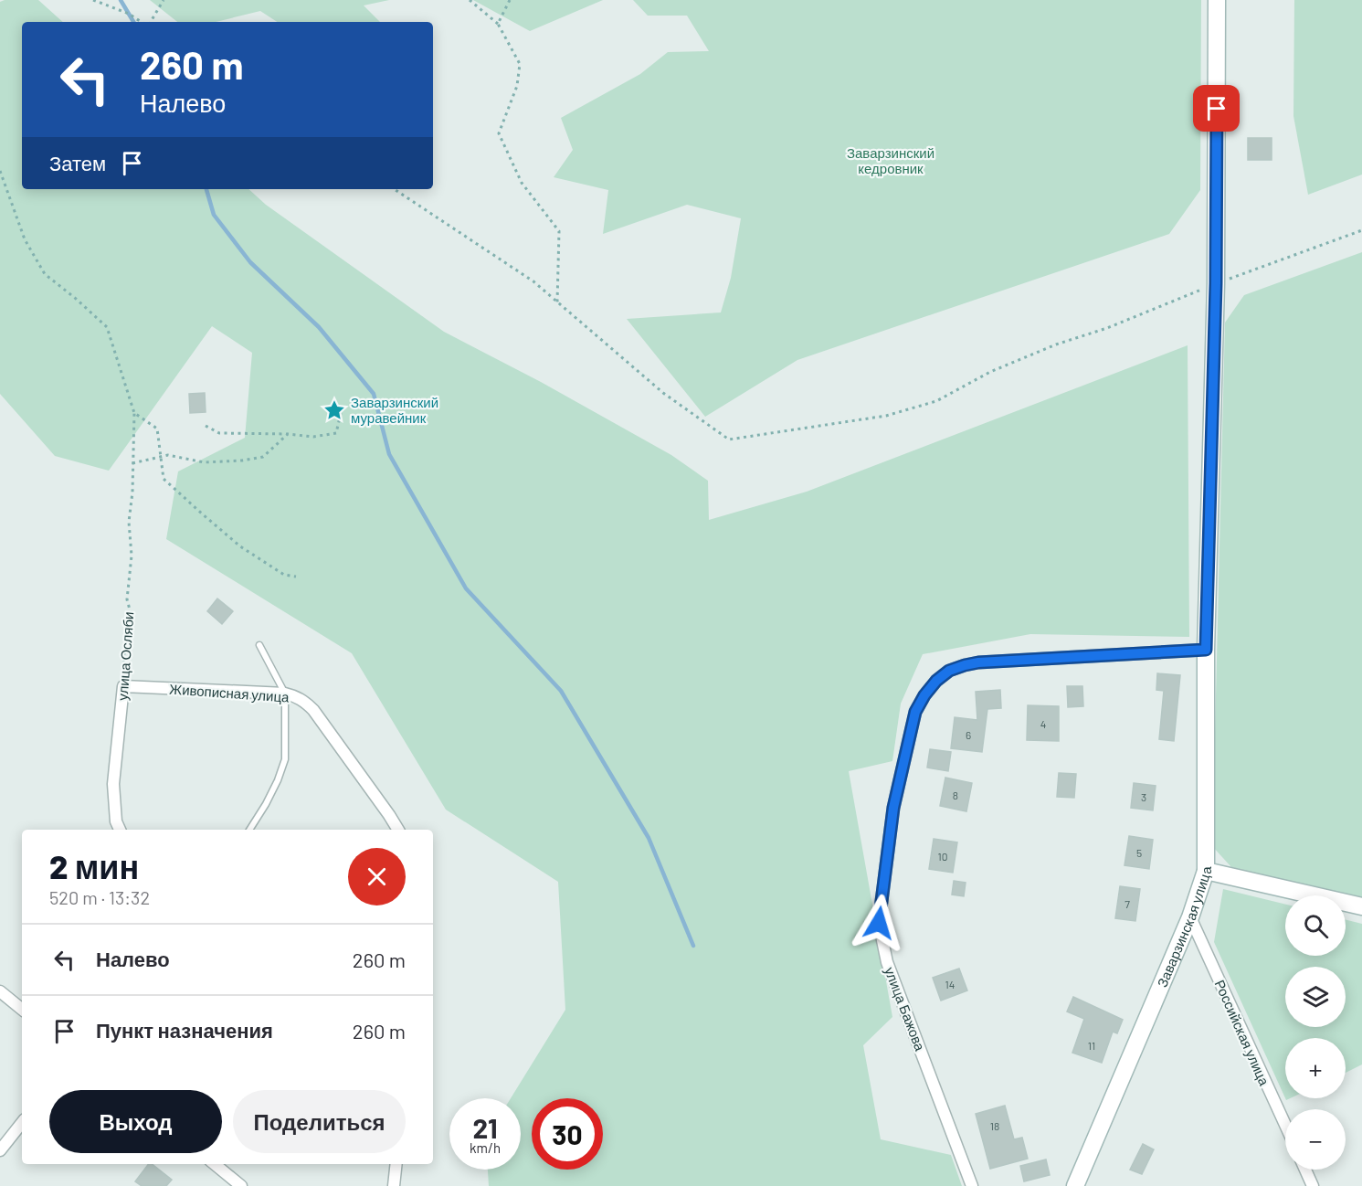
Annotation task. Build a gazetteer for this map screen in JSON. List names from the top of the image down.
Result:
{
  "streets": {
    "street": [
      "улица Осляби",
      "Живописная улица",
      "Заварзинская улица",
      "улица Бажова",
      "Российская улица"
    ]
  },
  "crossings": [
    ["улица Осляби", "Живописная улица"],
    ["Заварзинская улица", "улица Бажова"],
    ["Заварзинская улица", "Российская улица"]
  ],
  "parks": ["Заварзинский кедровник"],
  "places": {
    "place": ["Заварзинский муравейник"]
  },
  "house_numbers": [
    "4",
    "6",
    "8",
    "3",
    "5",
    "10",
    "7",
    "14",
    "11",
    "18"
  ],
  "page": {
    "turn": ["260 m", "Налево"],
    "then": "Затем",
    "heading": ["2 мин", "520 m · 13:32"],
    "map_buttons": ["+", "−"],
    "list": [
      {
        "name": "Налево",
        "value": "260 m"
      },
      {
        "name": "Пункт назначения",
        "value": "260 m"
      }
    ],
    "buttons": ["Выход", "Поделиться"],
    "speed": "21 km/h",
    "limit": "30"
  }
}
